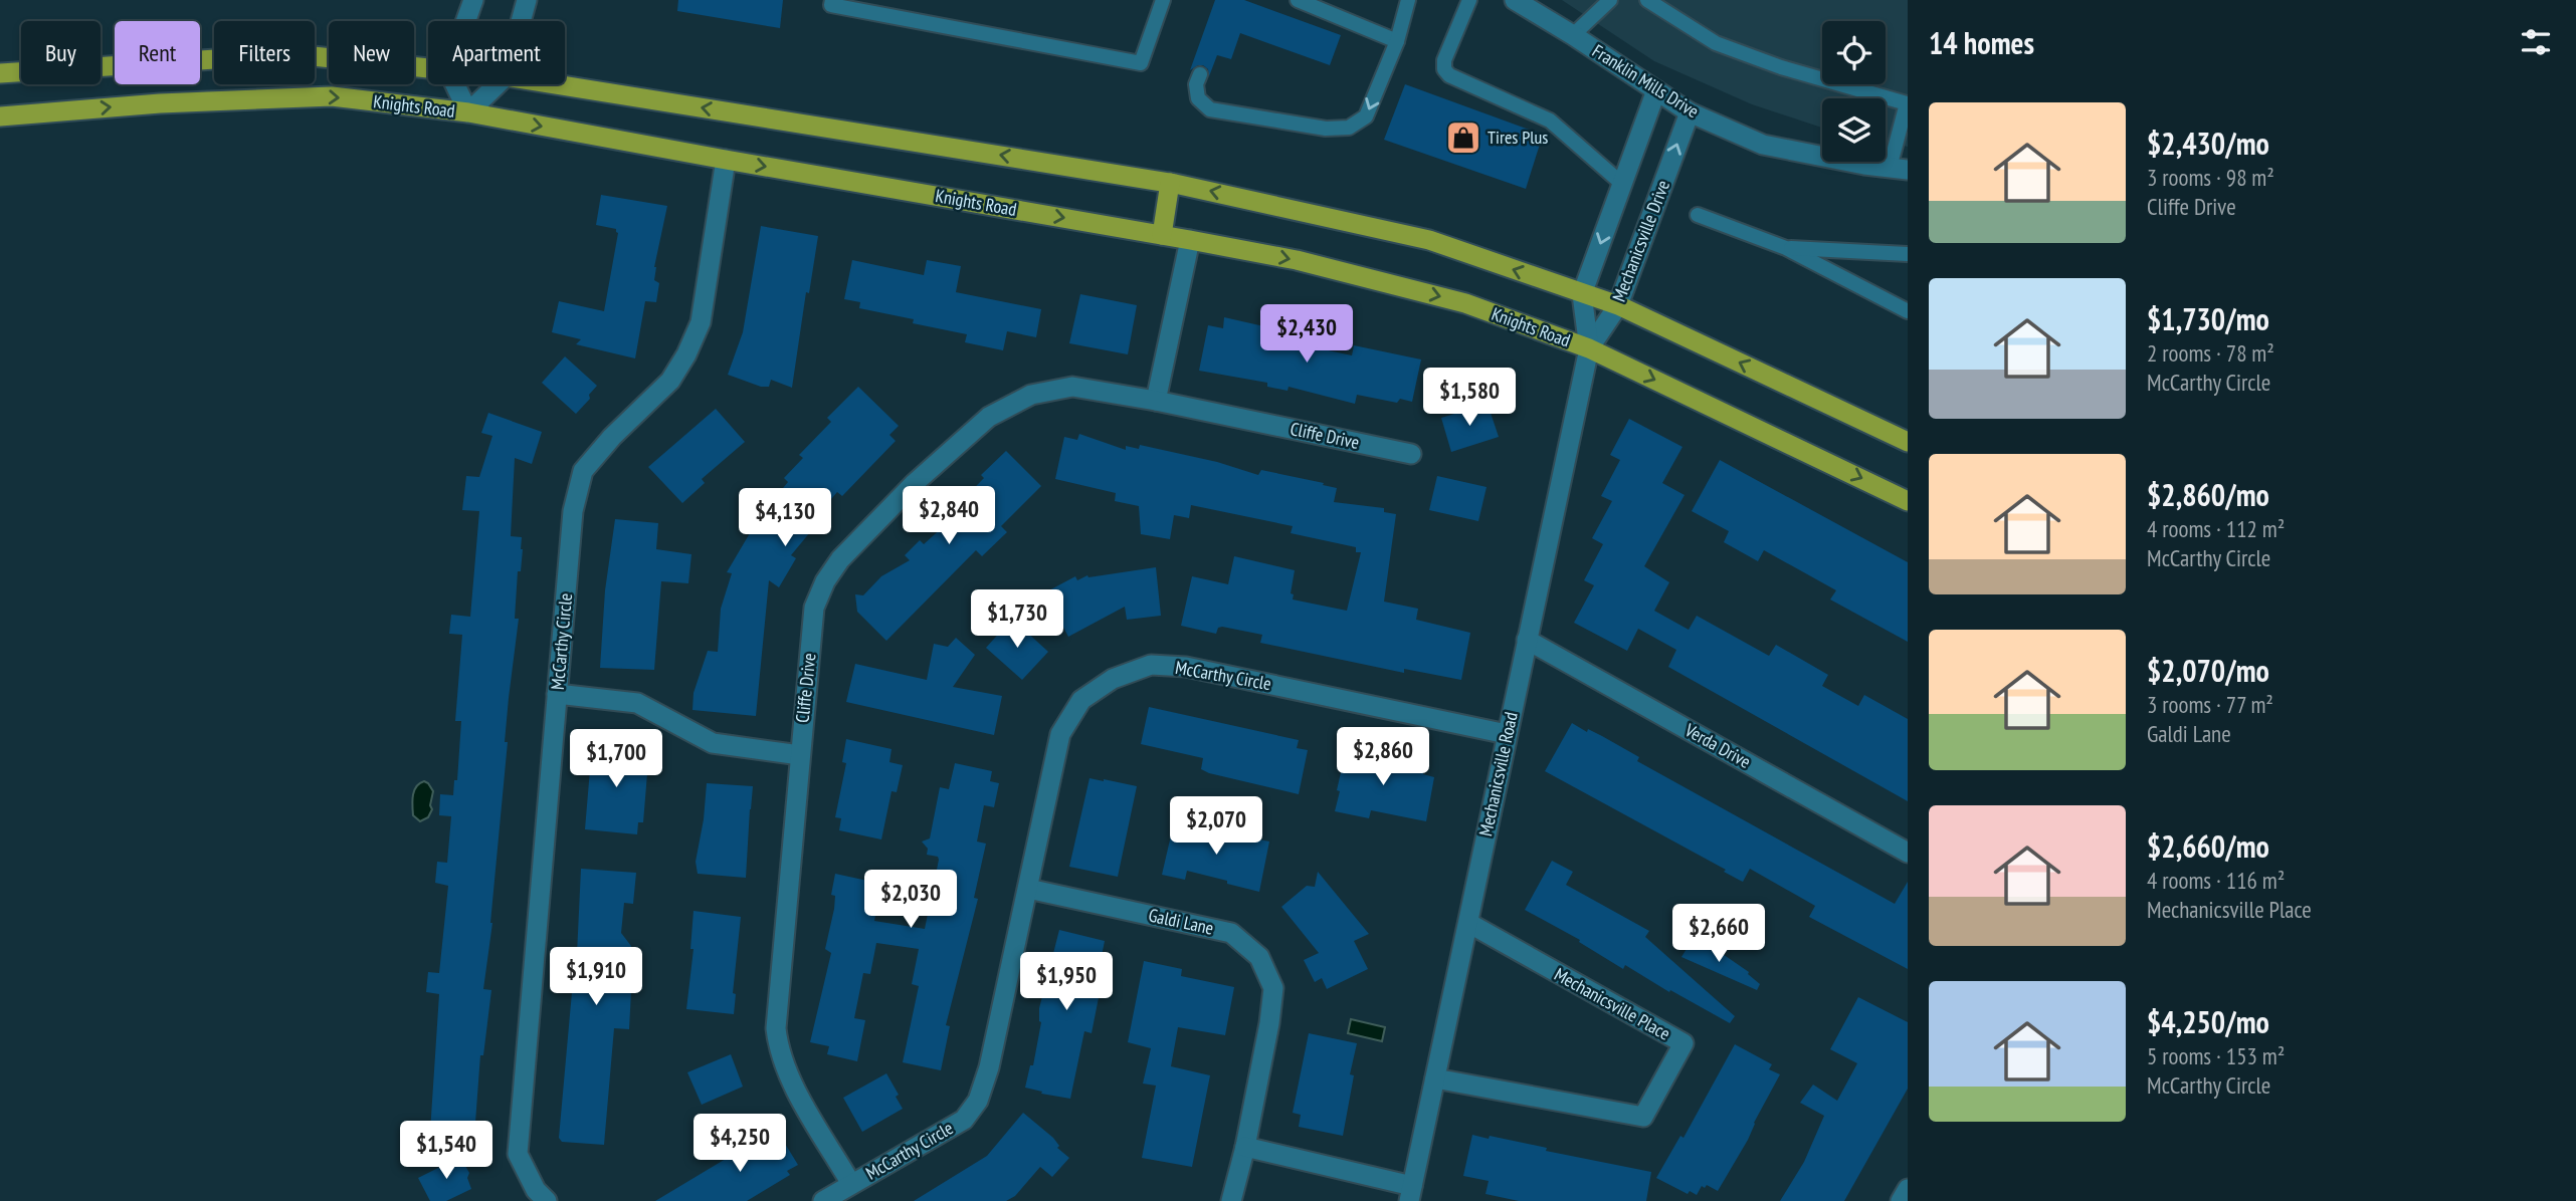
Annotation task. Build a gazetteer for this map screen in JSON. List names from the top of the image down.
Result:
{
  "streets": {
    "main road": ["Knights Road"],
    "street": [
      "Franklin Mills Drive",
      "Mechanicsville Drive",
      "Cliffe Drive",
      "McCarthy Circle",
      "Verda Drive",
      "Mechanicsville Road",
      "Galdi Lane",
      "Mechanicsville Place"
    ]
  },
  "crossings": [
    ["Franklin Mills Drive", "Mechanicsville Drive"],
    ["Knights Road", "Mechanicsville Drive"],
    ["Knights Road", "McCarthy Circle"],
    ["Knights Road", "Mechanicsville Road"],
    ["Mechanicsville Drive", "Mechanicsville Road"],
    ["Cliffe Drive", "McCarthy Circle"],
    ["McCarthy Circle", "Mechanicsville Road"],
    ["McCarthy Circle", "Galdi Lane"],
    ["Verda Drive", "Mechanicsville Road"],
    ["Mechanicsville Road", "Mechanicsville Place"]
  ],
  "places": {
    "shop": ["Tires Plus"]
  },
  "page": {
    "heading": "14 homes",
    "chip": [
      "Buy",
      "Rent",
      "Filters",
      "New",
      "Apartment"
    ],
    "list": [
      {
        "name": "$2,430/mo",
        "note": "3 rooms · 98 m² · Cliffe Drive"
      },
      {
        "name": "$1,730/mo",
        "note": "2 rooms · 78 m² · McCarthy Circle"
      },
      {
        "name": "$2,860/mo",
        "note": "4 rooms · 112 m² · McCarthy Circle"
      },
      {
        "name": "$2,070/mo",
        "note": "3 rooms · 77 m² · Galdi Lane"
      },
      {
        "name": "$2,660/mo",
        "note": "4 rooms · 116 m² · Mechanicsville Place"
      },
      {
        "name": "$4,250/mo",
        "note": "5 rooms · 153 m² · McCarthy Circle"
      }
    ],
    "price": [
      "$2,430",
      "$1,580",
      "$2,840",
      "$4,130",
      "$1,730",
      "$2,860",
      "$1,700",
      "$2,070",
      "$2,030",
      "$2,660",
      "$1,910",
      "$1,950",
      "$4,250",
      "$1,540"
    ]
  }
}
